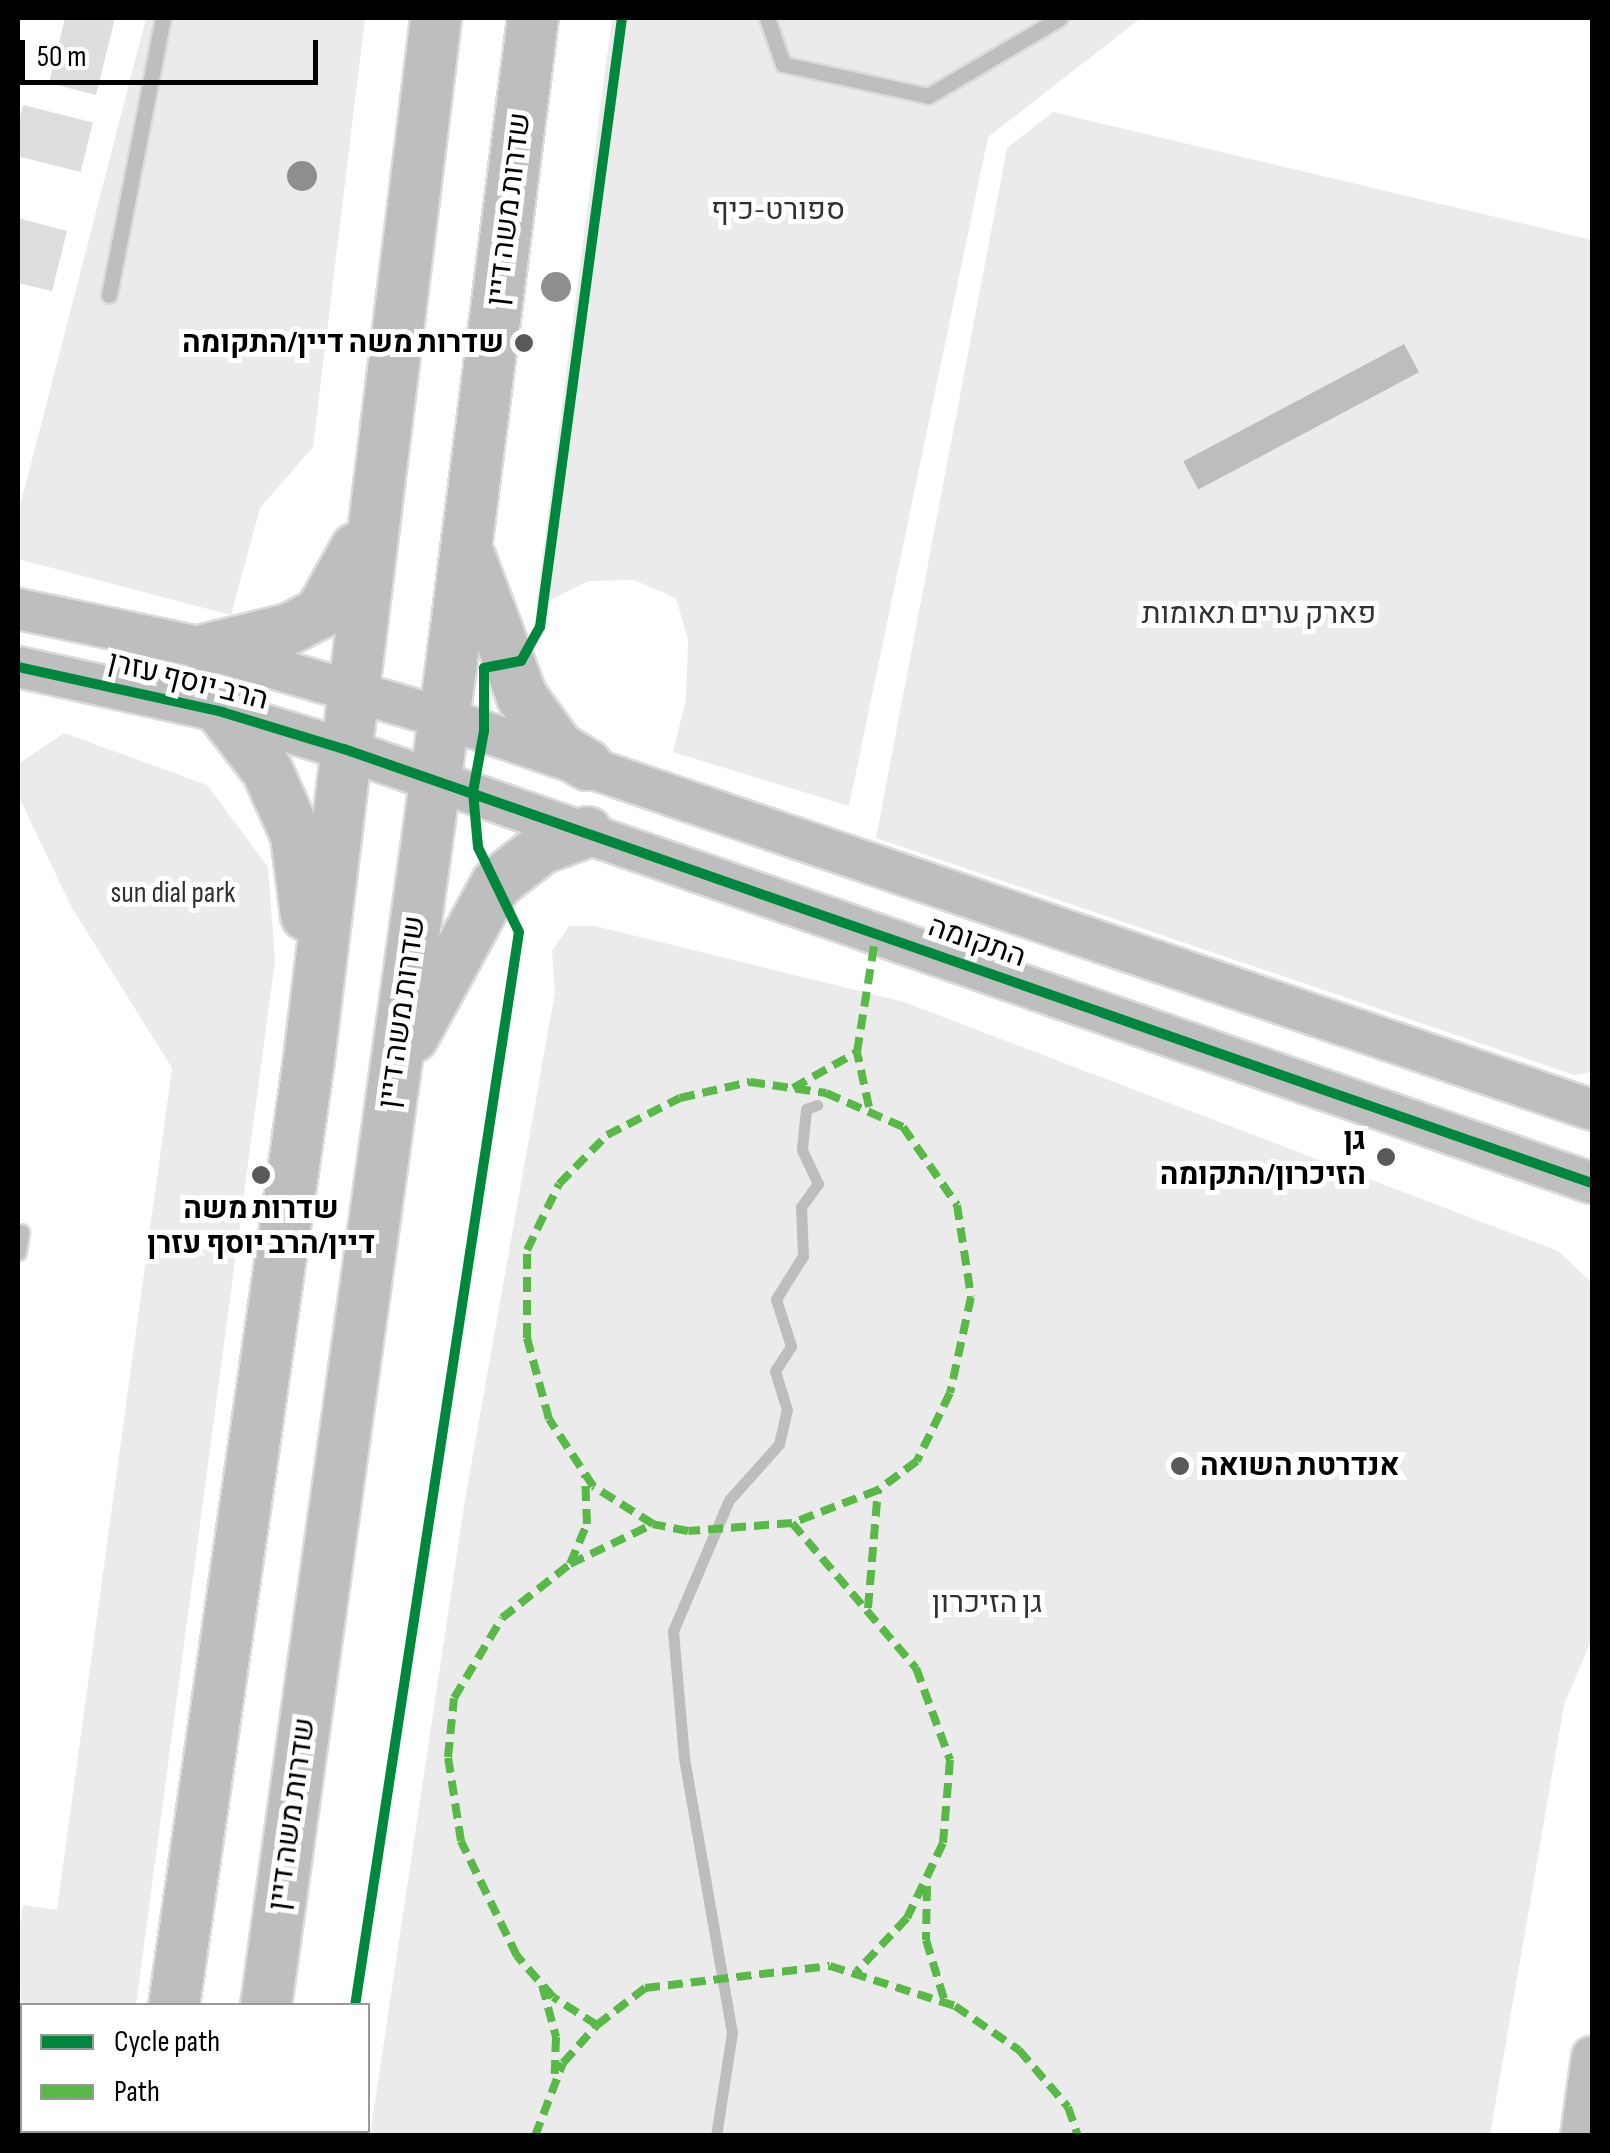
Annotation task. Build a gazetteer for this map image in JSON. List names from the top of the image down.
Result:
{
  "streets": {
    "main road": ["שדרות משה דיין"],
    "street": ["הרב יוסף עזרן", "התקומה"]
  },
  "crossings": [
    ["שדרות משה דיין", "התקומה"],
    ["הרב יוסף עזרן", "התקומה"]
  ],
  "parks": [
    "ספורט-כיף",
    "פארק ערים תאומות",
    "sun dial park",
    "גן הזיכרון"
  ],
  "places": [
    "שדרות משה דיין/התקומה",
    "גן הזיכרון/התקומה",
    "שדרות משה דיין/הרב יוסף עזרן",
    "אנדרטת השואה"
  ],
  "legend": ["Cycle path", "Path"],
  "scale_bar": "50 m"
}
